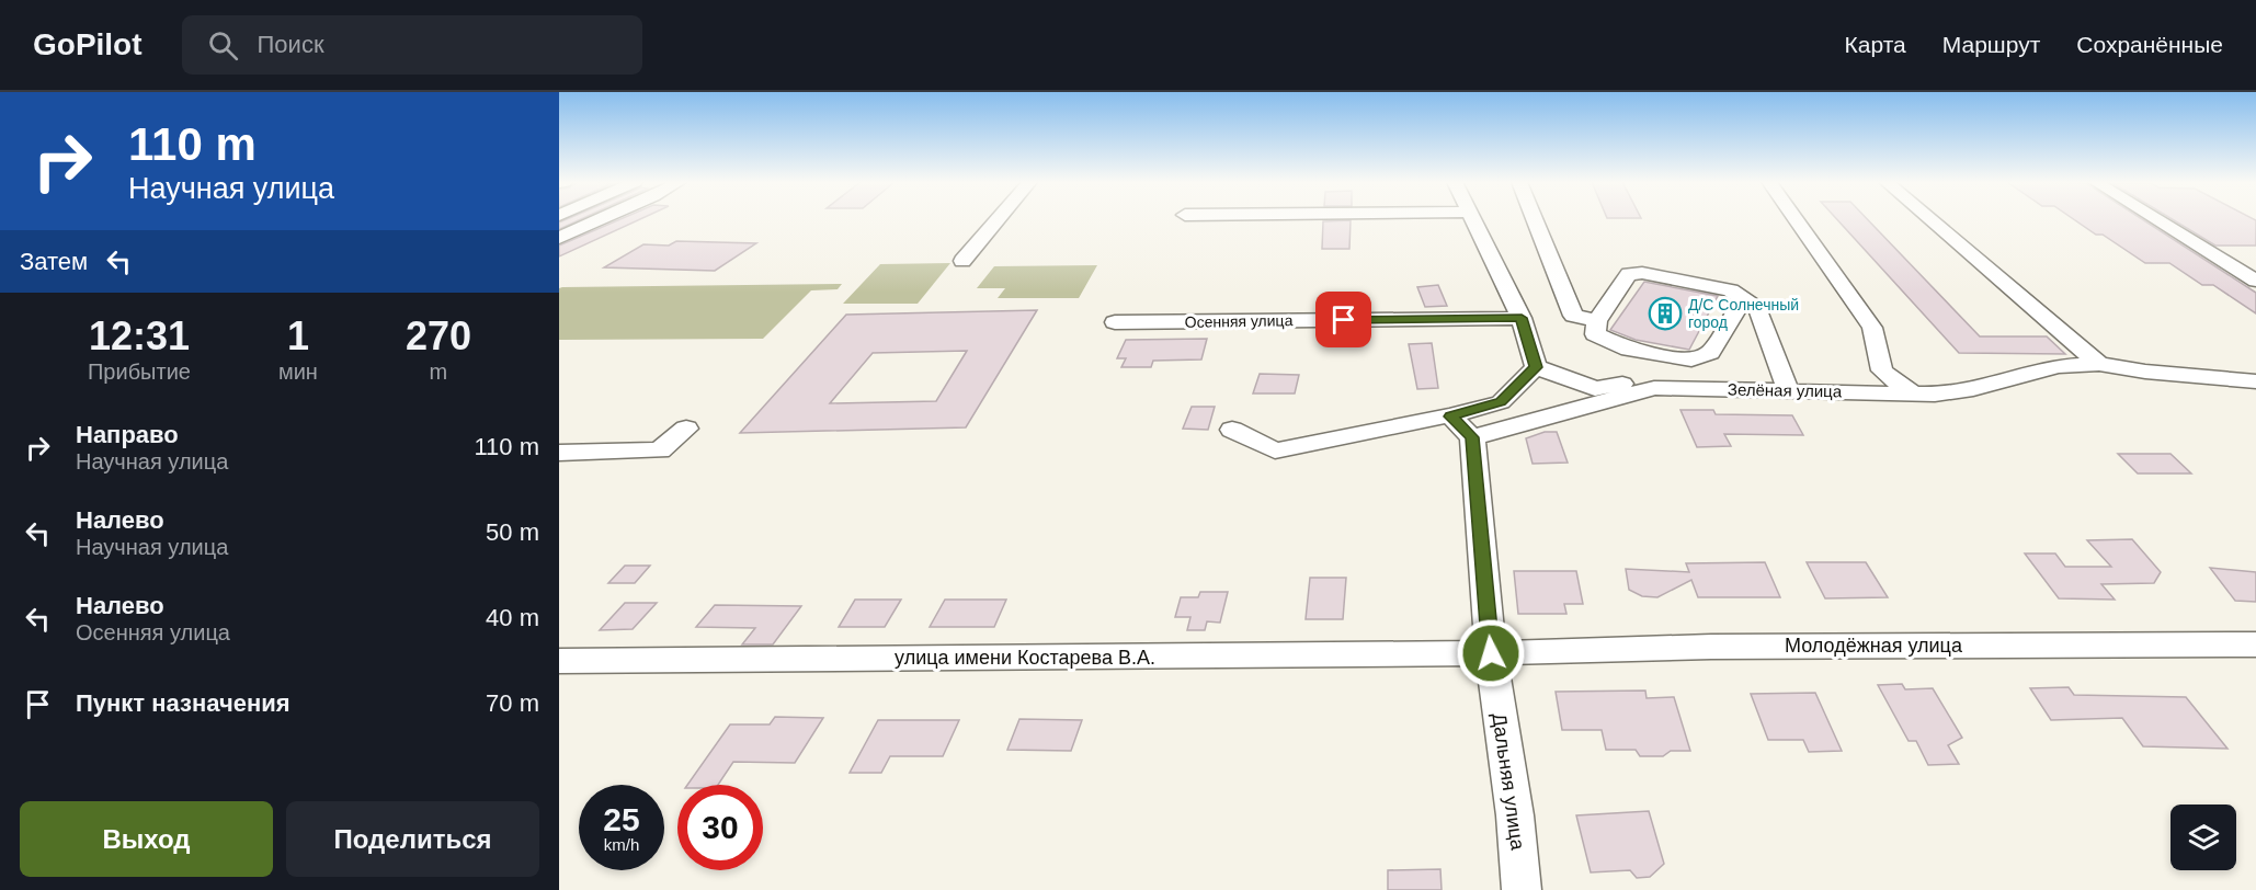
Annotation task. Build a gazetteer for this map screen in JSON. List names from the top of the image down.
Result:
{
  "streets": {
    "street": [
      "Осенняя улица",
      "Зелёная улица",
      "Молодёжная улица",
      "улица имени Костарева В.А.",
      "Дальняя улица"
    ]
  },
  "crossings": [
    ["Зелёная улица", "Дальняя улица"],
    ["Молодёжная улица", "улица имени Костарева В.А."],
    ["Молодёжная улица", "Дальняя улица"],
    ["улица имени Костарева В.А.", "Дальняя улица"]
  ],
  "places": {
    "building": ["Д/С Солнечный город"]
  },
  "page": {
    "header": "GoPilot",
    "search": "Поиск",
    "nav": ["Карта", "Маршрут", "Сохранённые"],
    "turn": ["110 m", "Научная улица"],
    "then": "Затем",
    "eta": [
      "12:31",
      "Прибытие",
      "1",
      "мин",
      "270",
      "m"
    ],
    "list": [
      {
        "name": "Направо",
        "note": "Научная улица",
        "value": "110 m"
      },
      {
        "name": "Налево",
        "note": "Научная улица",
        "value": "50 m"
      },
      {
        "name": "Налево",
        "note": "Осенняя улица",
        "value": "40 m"
      },
      {
        "name": "Пункт назначения",
        "value": "70 m"
      }
    ],
    "speed": "25 km/h",
    "limit": "30",
    "buttons": ["Выход", "Поделиться"]
  }
}
